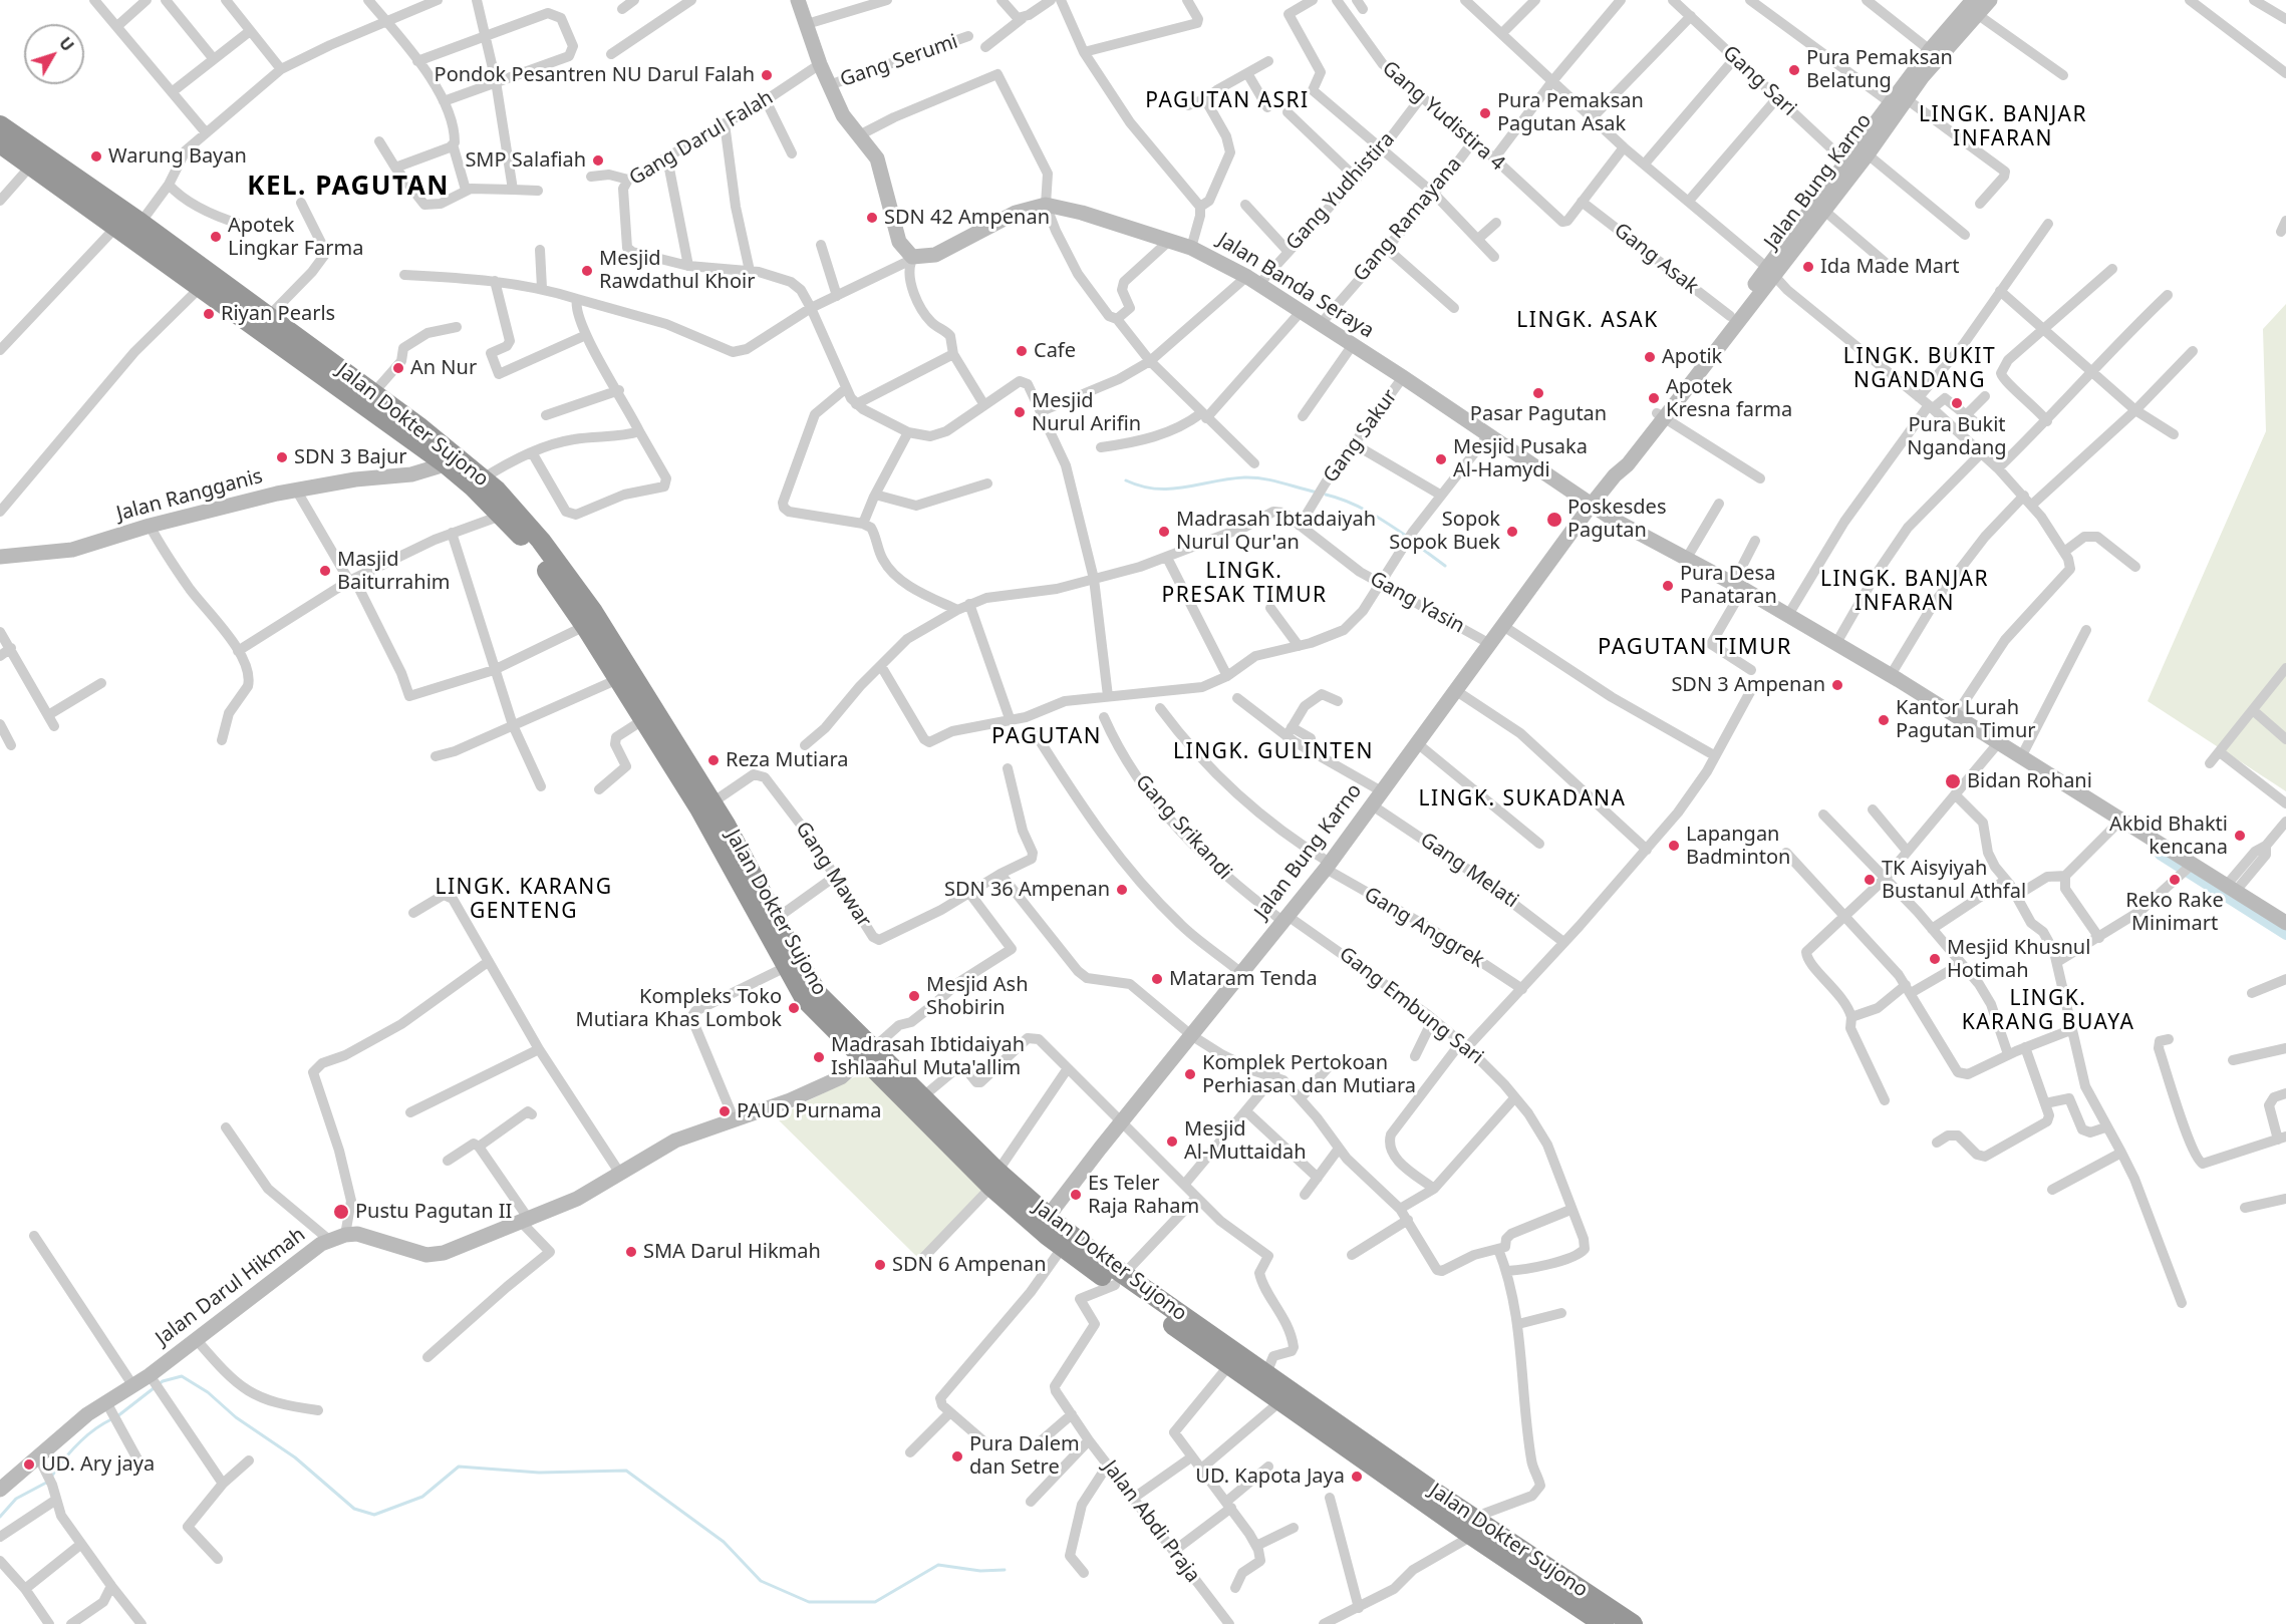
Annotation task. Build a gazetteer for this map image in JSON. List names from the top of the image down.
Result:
{
  "streets": {
    "highway": ["Jalan Dokter Sujono"],
    "street": [
      "Gang Serumi",
      "Gang Sari",
      "Gang Yudistira 4",
      "Gang Darul Falah",
      "Jalan Bung Karno",
      "Gang Yudhistira",
      "Gang Ramayana",
      "Gang Asak",
      "Jalan Banda Seraya",
      "Gang Sakur",
      "Jalan Rangganis",
      "Gang Yasin",
      "Gang Srikandi",
      "Gang Melati",
      "Gang Mawar",
      "Gang Anggrek",
      "Gang Embung Sari",
      "Jalan Darul Hikmah",
      "Jalan Abdi Praja"
    ]
  },
  "crossings": [
    ["Gang Yudistira 4", "Gang Yudhistira"],
    ["Gang Yudistira 4", "Gang Ramayana"],
    ["Gang Yudistira 4", "Gang Asak"],
    ["Jalan Bung Karno", "Gang Asak"],
    ["Jalan Bung Karno", "Jalan Banda Seraya"],
    ["Jalan Bung Karno", "Jalan Dokter Sujono"],
    ["Jalan Bung Karno", "Gang Yasin"],
    ["Jalan Bung Karno", "Gang Srikandi"],
    ["Jalan Bung Karno", "Gang Melati"],
    ["Jalan Bung Karno", "Gang Anggrek"],
    ["Jalan Bung Karno", "Gang Embung Sari"],
    ["Gang Yudhistira", "Jalan Banda Seraya"],
    ["Gang Ramayana", "Jalan Banda Seraya"],
    ["Jalan Banda Seraya", "Gang Sakur"],
    ["Jalan Dokter Sujono", "Jalan Rangganis"],
    ["Jalan Dokter Sujono", "Gang Mawar"],
    ["Jalan Dokter Sujono", "Jalan Darul Hikmah"],
    ["Jalan Dokter Sujono", "Jalan Abdi Praja"],
    ["Gang Sakur", "Gang Yasin"],
    ["Gang Srikandi", "Gang Embung Sari"]
  ],
  "districts": [
    "PAGUTAN ASRI",
    "LINGK. BANJAR INFARAN",
    "KEL. PAGUTAN",
    "LINGK. ASAK",
    "LINGK. BUKIT NGANDANG",
    "LINGK. PRESAK TIMUR",
    "LINGK. BANJAR INFARAN",
    "PAGUTAN TIMUR",
    "PAGUTAN",
    "LINGK. GULINTEN",
    "LINGK. SUKADANA",
    "LINGK. KARANG GENTENG",
    "LINGK. KARANG BUAYA"
  ],
  "places": [
    "Pura Pemaksan Belatung",
    "Pondok Pesantren NU Darul Falah",
    "Pura Pemaksan Pagutan Asak",
    "Warung Bayan",
    "SMP Salafiah",
    "SDN 42 Ampenan",
    "Apotek Lingkar Farma",
    "Ida Made Mart",
    "Mesjid Rawdathul Khoir",
    "Riyan Pearls",
    "Cafe",
    "Apotik",
    "An Nur",
    "Pasar Pagutan",
    "Apotek Kresna farma",
    "Pura Bukit Ngandang",
    "Mesjid Nurul Arifin",
    "SDN 3 Bajur",
    "Mesjid Pusaka Al-Hamydi",
    "Poskesdes Pagutan",
    "Madrasah Ibtadaiyah Nurul Qur'an",
    "Sopok Sopok Buek",
    "Masjid Baiturrahim",
    "Pura Desa Panataran",
    "SDN 3 Ampenan",
    "Kantor Lurah Pagutan Timur",
    "Reza Mutiara",
    "Bidan Rohani",
    "Akbid Bhakti kencana",
    "Lapangan Badminton",
    "TK Aisyiyah Bustanul Athfal",
    "Reko Rake Minimart",
    "SDN 36 Ampenan",
    "Mesjid Khusnul Hotimah",
    "Mataram Tenda",
    "Mesjid Ash Shobirin",
    "Kompleks Toko Mutiara Khas Lombok",
    "Madrasah Ibtidaiyah Ishlaahul Muta'allim",
    "Komplek Pertokoan Perhiasan dan Mutiara",
    "PAUD Purnama",
    "Mesjid Al-Muttaidah",
    "Es Teler Raja Raham",
    "Pustu Pagutan II",
    "SMA Darul Hikmah",
    "SDN 6 Ampenan",
    "Pura Dalem dan Setre",
    "UD. Ary jaya",
    "UD. Kapota Jaya"
  ],
  "north": "top right"
}
